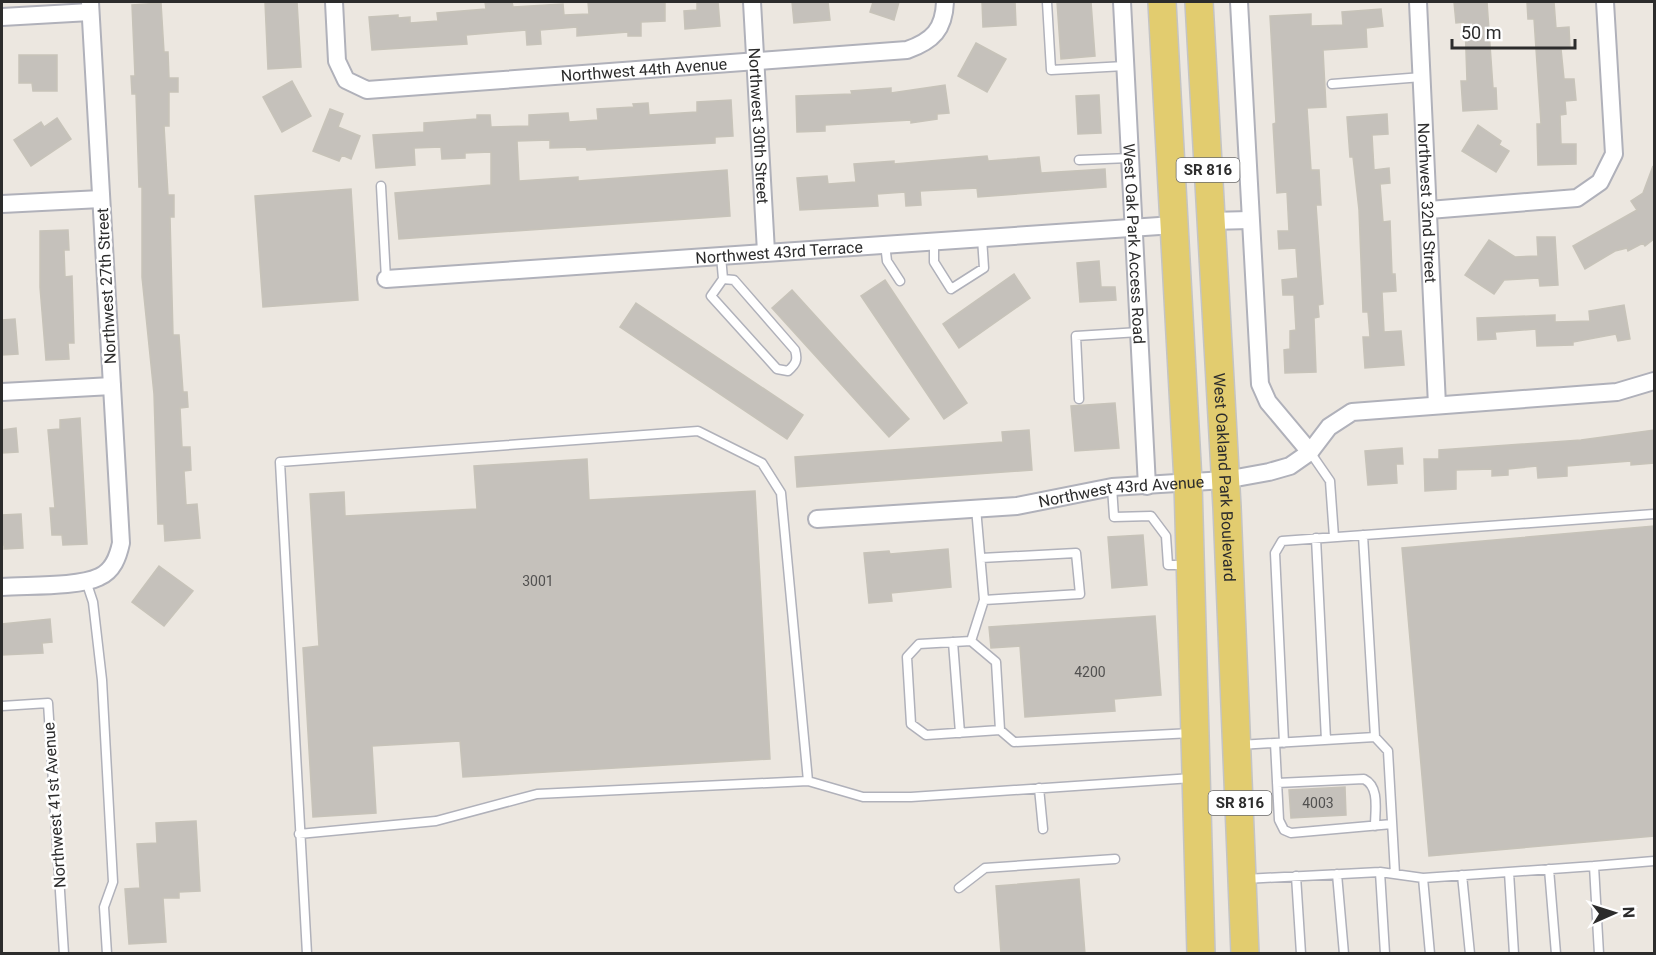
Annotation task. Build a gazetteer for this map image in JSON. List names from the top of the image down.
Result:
{
  "streets": {
    "main road": ["SR 816", "West Oakland Park Boulevard"],
    "street": [
      "Northwest 44th Avenue",
      "Northwest 30th Street",
      "Northwest 32nd Street",
      "West Oak Park Access Road",
      "Northwest 43rd Terrace",
      "Northwest 27th Street",
      "Northwest 43rd Avenue"
    ],
    "lane": ["Northwest 41st Avenue"]
  },
  "crossings": [
    ["Northwest 44th Avenue", "Northwest 30th Street"],
    ["Northwest 30th Street", "Northwest 43rd Terrace"],
    ["SR 816", "Northwest 43rd Terrace"],
    ["SR 816", "Northwest 43rd Avenue"],
    ["Northwest 32nd Street", "Northwest 43rd Avenue"],
    ["West Oak Park Access Road", "Northwest 43rd Terrace"],
    ["West Oak Park Access Road", "Northwest 43rd Avenue"],
    ["West Oakland Park Boulevard", "Northwest 43rd Avenue"]
  ],
  "house_numbers": ["3001", "4200", "4003"],
  "scale_bar": "50 m",
  "north": "right"
}
